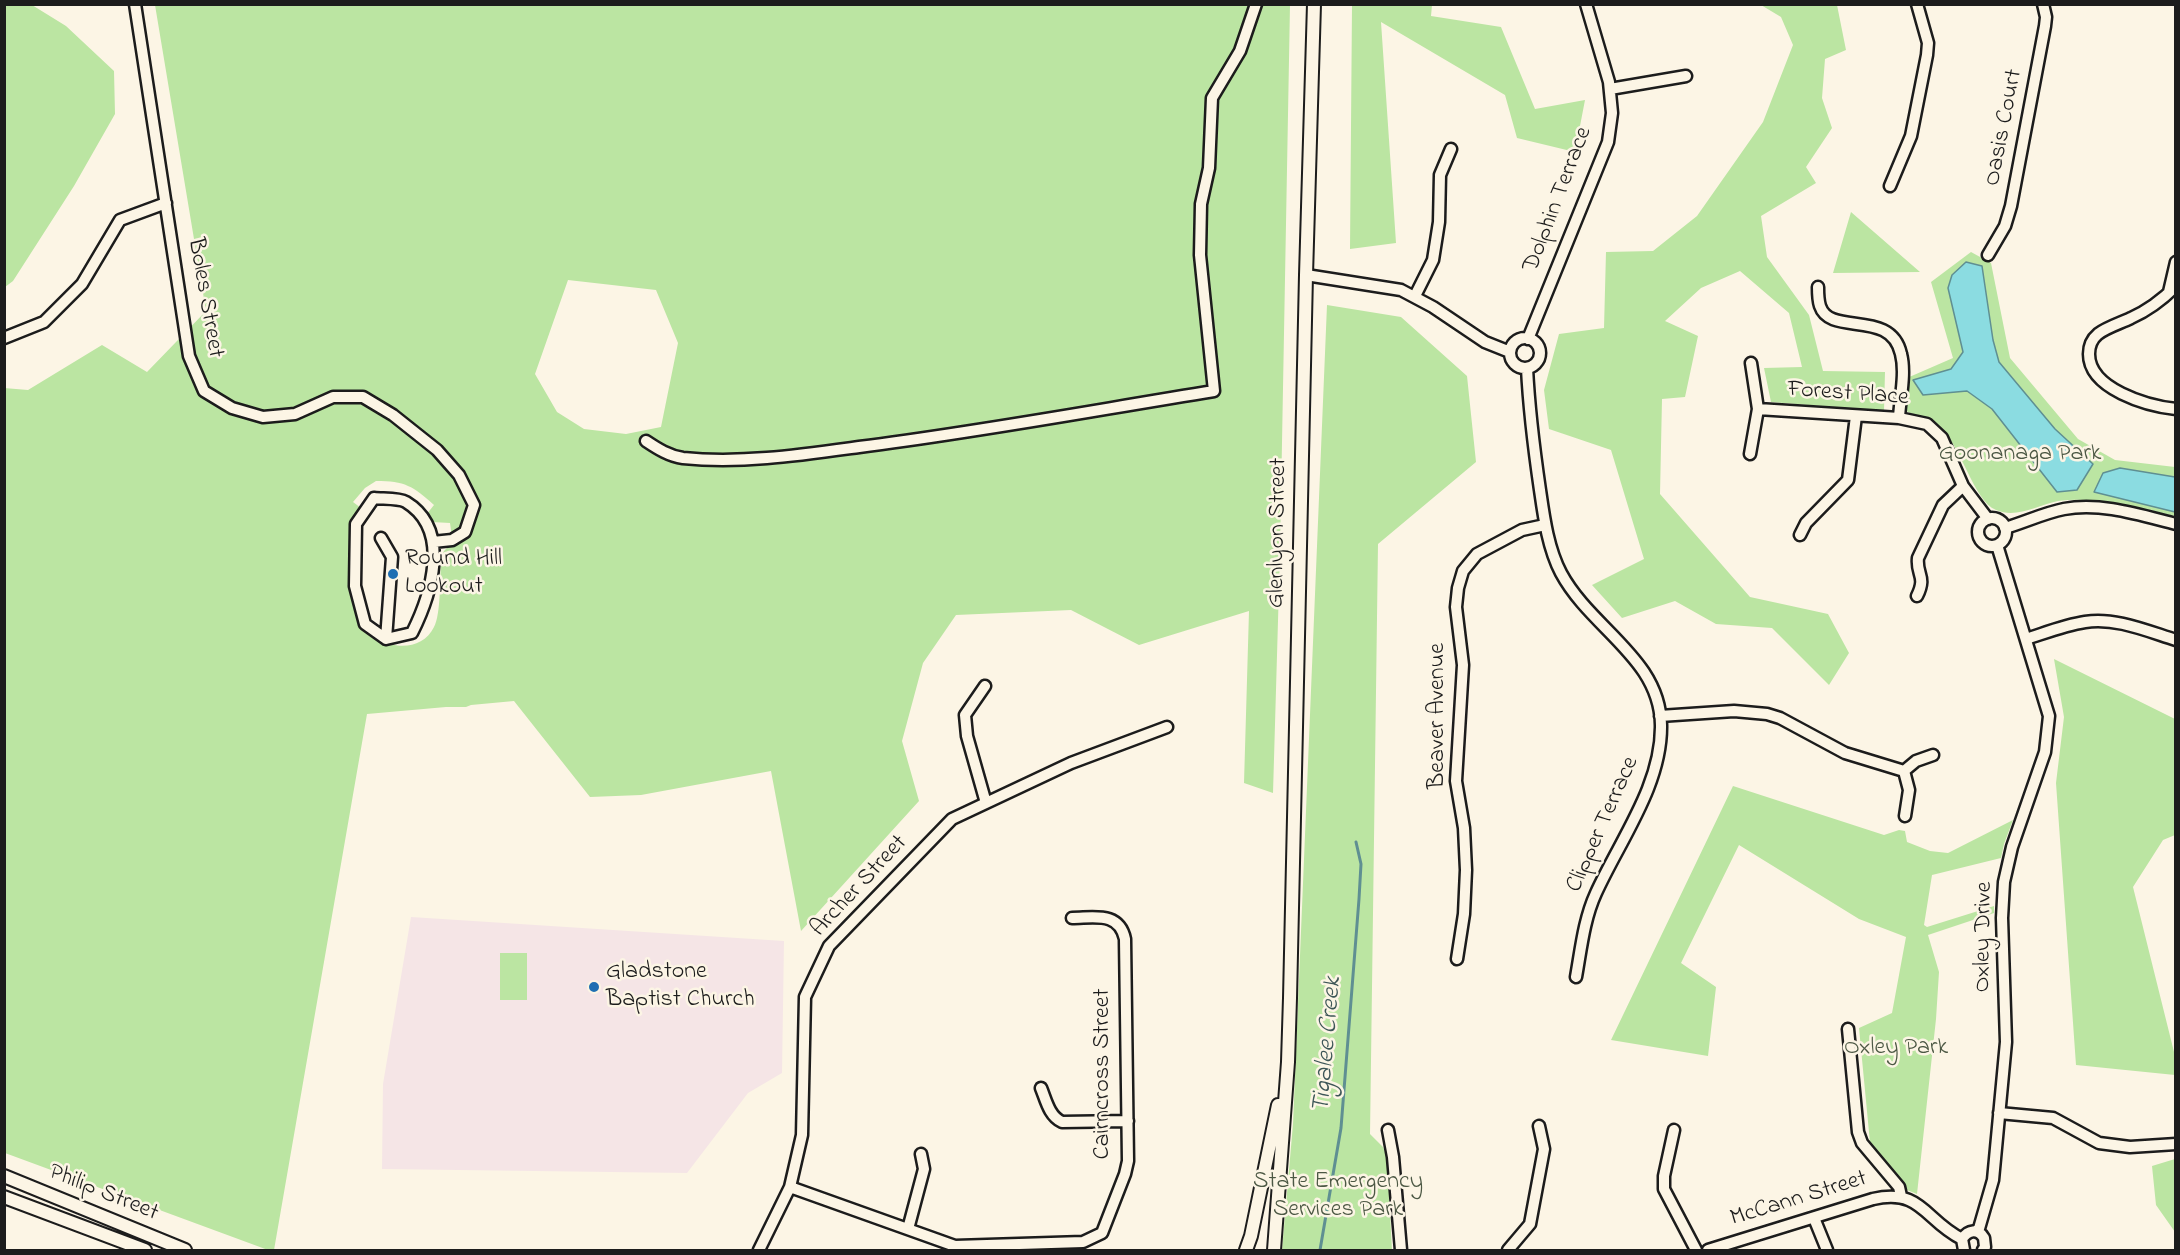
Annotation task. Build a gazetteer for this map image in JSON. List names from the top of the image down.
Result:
{
  "streets": {
    "main road": ["Glenlyon Street", "Philip Street"],
    "street": [
      "Oasis Court",
      "Dolphin Terrace",
      "Boles Street",
      "Forest Place",
      "Beaver Avenue",
      "Clipper Terrace",
      "Archer Street",
      "Oxley Drive",
      "Cairncross Street",
      "McCann Street"
    ]
  },
  "crossings": [
    ["Dolphin Terrace", "Clipper Terrace"],
    ["Forest Place", "Oxley Drive"],
    ["Beaver Avenue", "Clipper Terrace"],
    ["Archer Street", "Cairncross Street"]
  ],
  "water": ["Tigalee Creek"],
  "parks": ["Goonanaga Park", "Oxley Park", "State Emergency Services Park"],
  "places": ["Round Hill Lookout", "Gladstone Baptist Church"]
}
